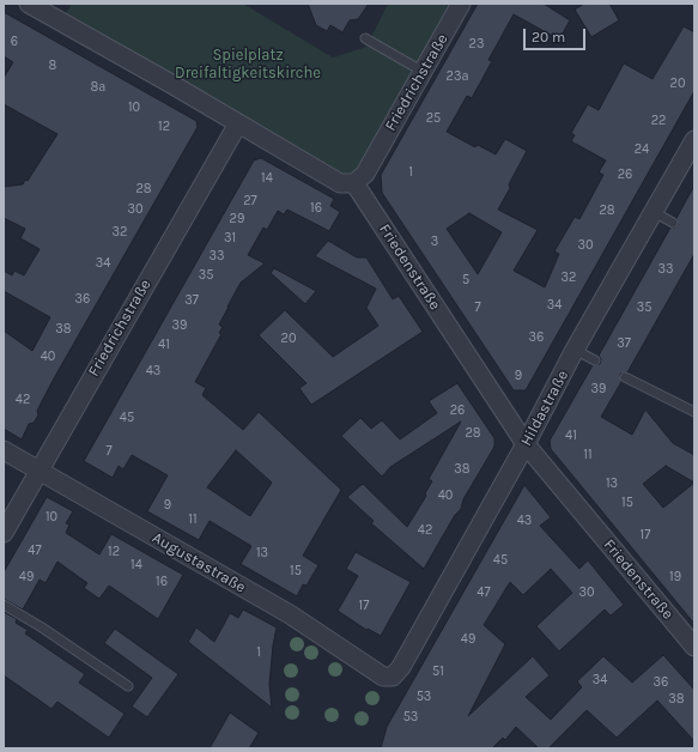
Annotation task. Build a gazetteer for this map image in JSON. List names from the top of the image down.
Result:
{
  "streets": {
    "street": [
      "Friedrichstraße",
      "Friedenstraße",
      "Hildastraße",
      "Augustastraße"
    ]
  },
  "crossings": [
    ["Friedrichstraße", "Friedenstraße"],
    ["Friedrichstraße", "Augustastraße"],
    ["Friedenstraße", "Hildastraße"],
    ["Hildastraße", "Augustastraße"]
  ],
  "parks": ["Spielplatz Dreifaltigkeitskirche"],
  "house_numbers": [
    "6",
    "23",
    "8",
    "23a",
    "20",
    "8a",
    "10",
    "25",
    "22",
    "12",
    "24",
    "1",
    "26",
    "14",
    "28",
    "27",
    "16",
    "30",
    "28",
    "29",
    "32",
    "31",
    "3",
    "30",
    "33",
    "34",
    "33",
    "35",
    "32",
    "5",
    "36",
    "37",
    "34",
    "7",
    "35",
    "39",
    "38",
    "36",
    "20",
    "37",
    "41",
    "40",
    "43",
    "9",
    "39",
    "42",
    "26",
    "45",
    "28",
    "41",
    "7",
    "11",
    "38",
    "13",
    "40",
    "15",
    "9",
    "10",
    "11",
    "43",
    "42",
    "17",
    "47",
    "12",
    "13",
    "45",
    "14",
    "15",
    "49",
    "19",
    "16",
    "47",
    "30",
    "17",
    "49",
    "1",
    "51",
    "34",
    "36",
    "53",
    "38",
    "53"
  ],
  "scale_bar": "20 m"
}
